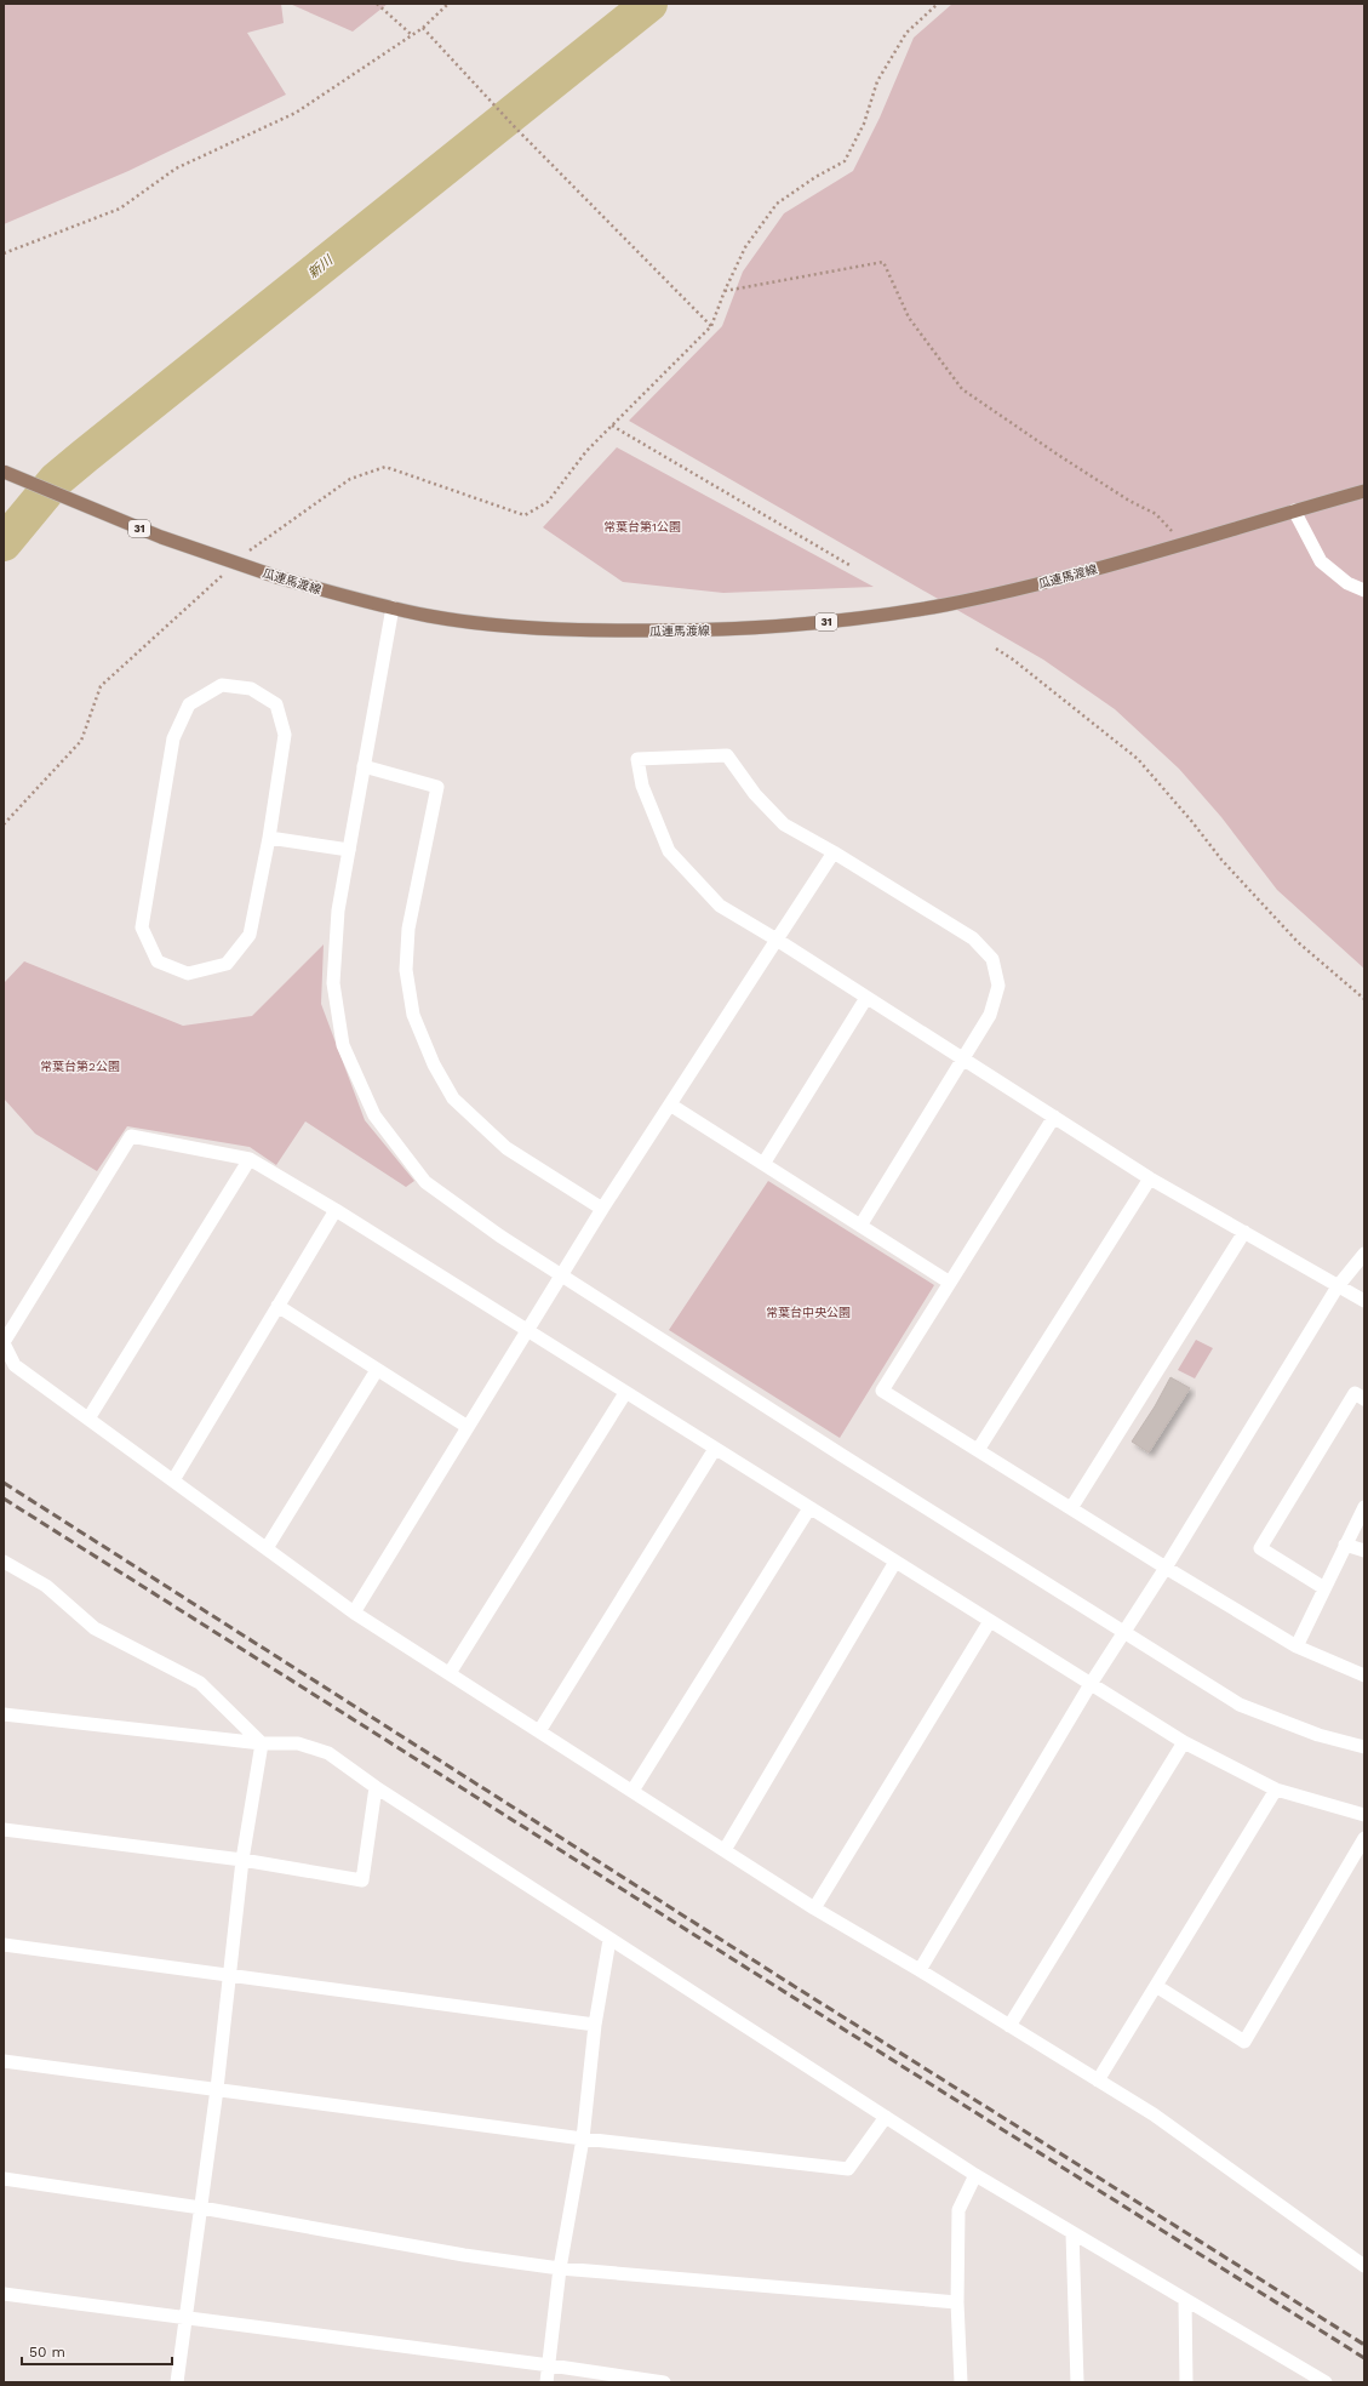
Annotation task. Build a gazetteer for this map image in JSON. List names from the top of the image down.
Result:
{
  "streets": {
    "main road": ["31", "瓜連馬渡線"]
  },
  "water": ["新川"],
  "parks": ["常葉台第1公園", "常葉台第2公園", "常葉台中央公園"],
  "scale_bar": "50 m"
}
